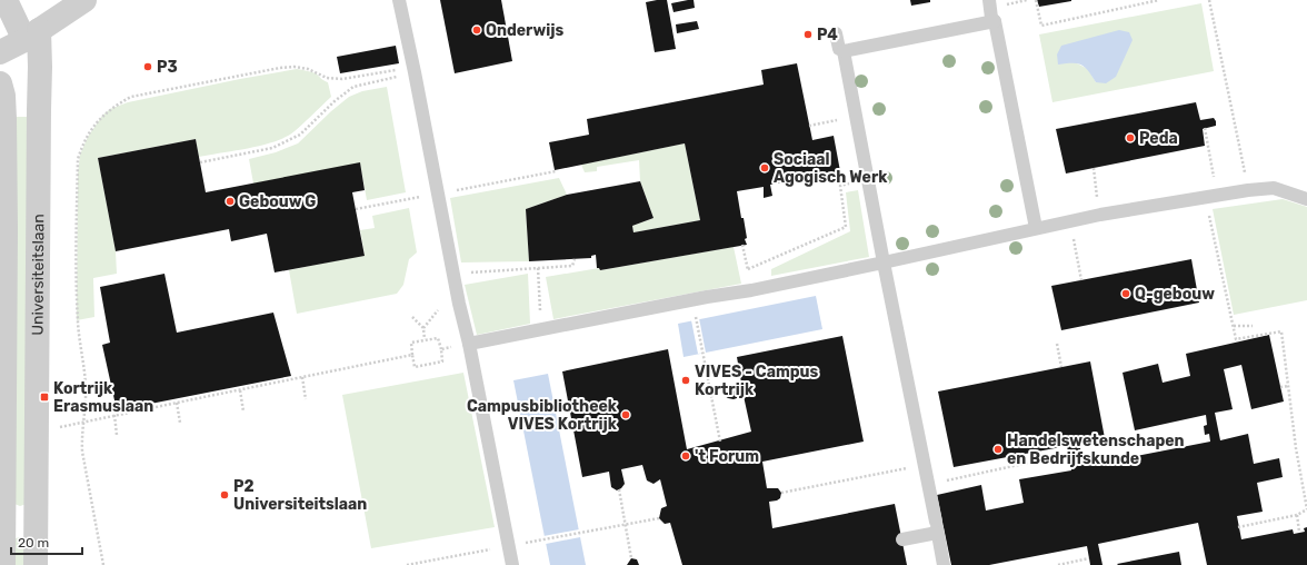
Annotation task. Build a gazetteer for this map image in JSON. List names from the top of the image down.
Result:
{
  "streets": {
    "street": ["Universiteitslaan"]
  },
  "places": {
    "other": [
      "Onderwijs",
      "P4",
      "P3",
      "Peda",
      "Sociaal Agogisch Werk",
      "Gebouw G",
      "Q-gebouw",
      "VIVES - Campus Kortrijk",
      "Campusbibliotheek VIVES Kortrijk",
      "Handelswetenschapen en Bedrijfskunde",
      "'t Forum",
      "P2 Universiteitslaan"
    ],
    "transit": ["Kortrijk Erasmuslaan"]
  },
  "scale_bar": "20 m"
}
